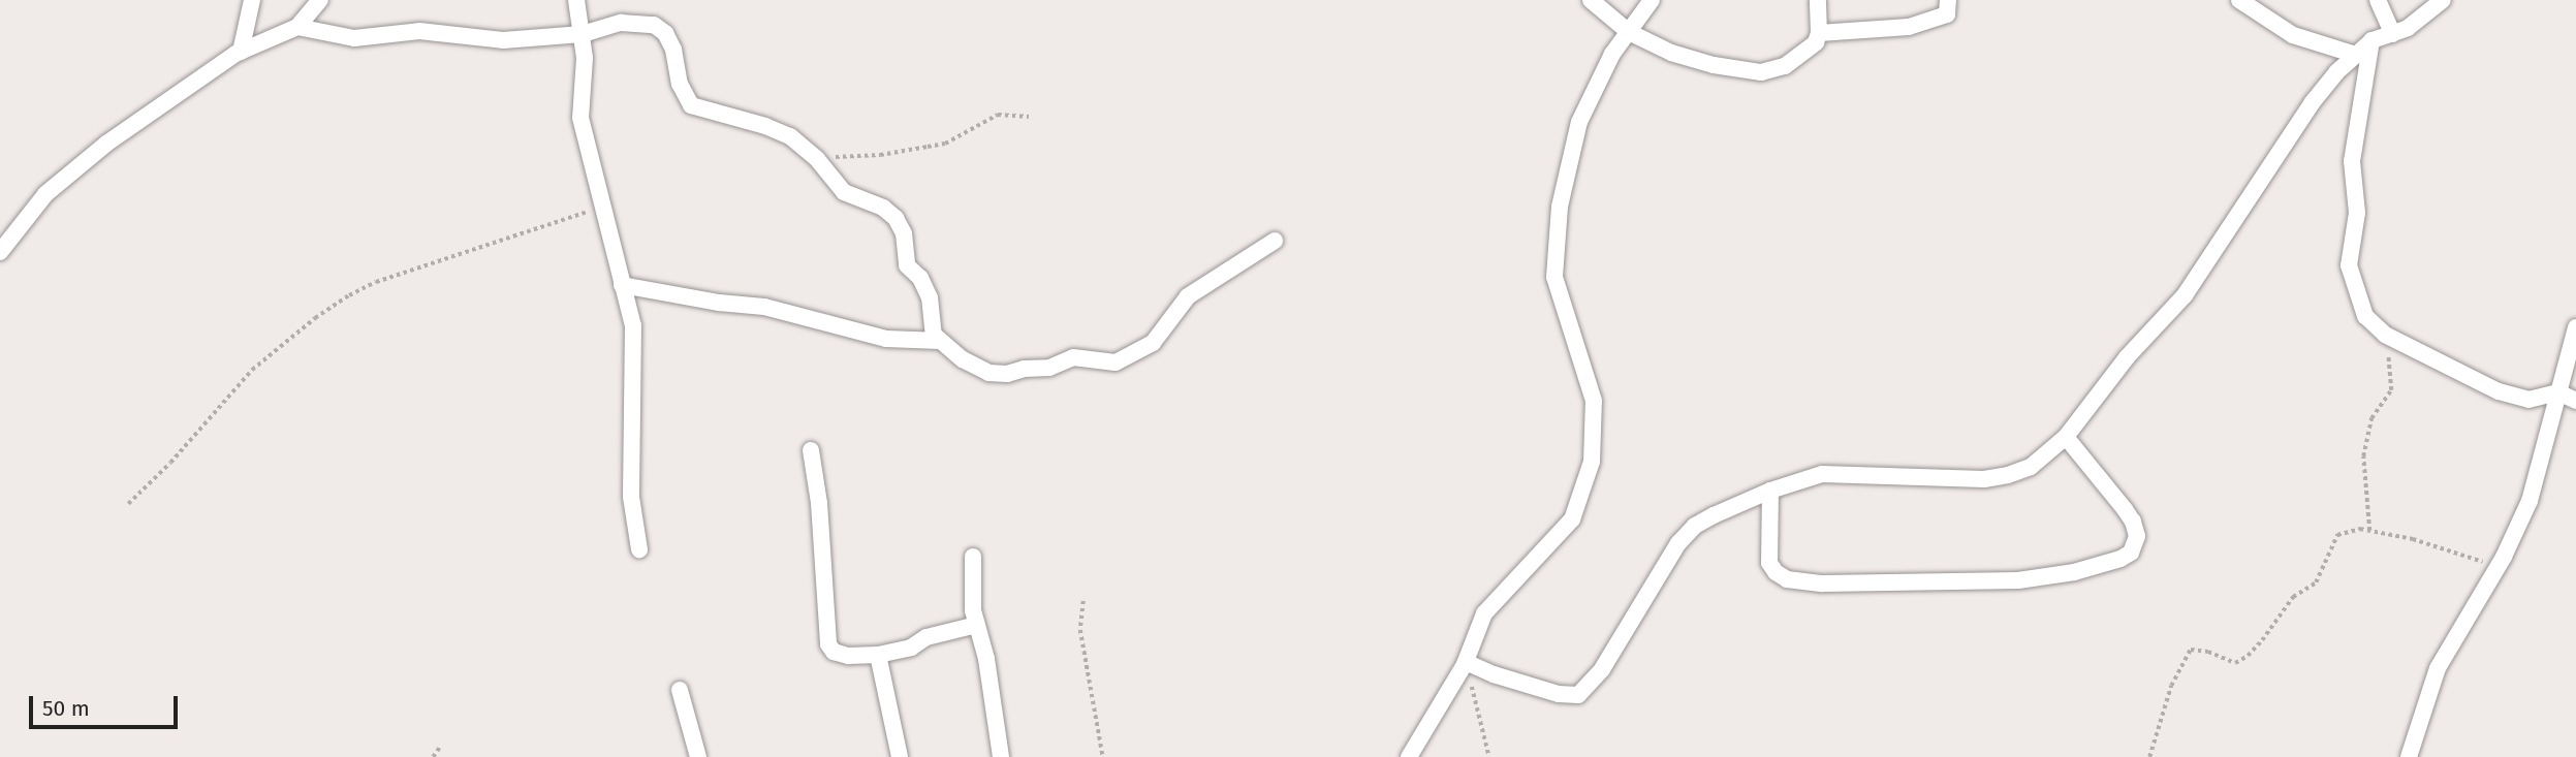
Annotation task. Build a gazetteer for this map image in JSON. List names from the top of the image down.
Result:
{
  "scale_bar": "50 m"
}
